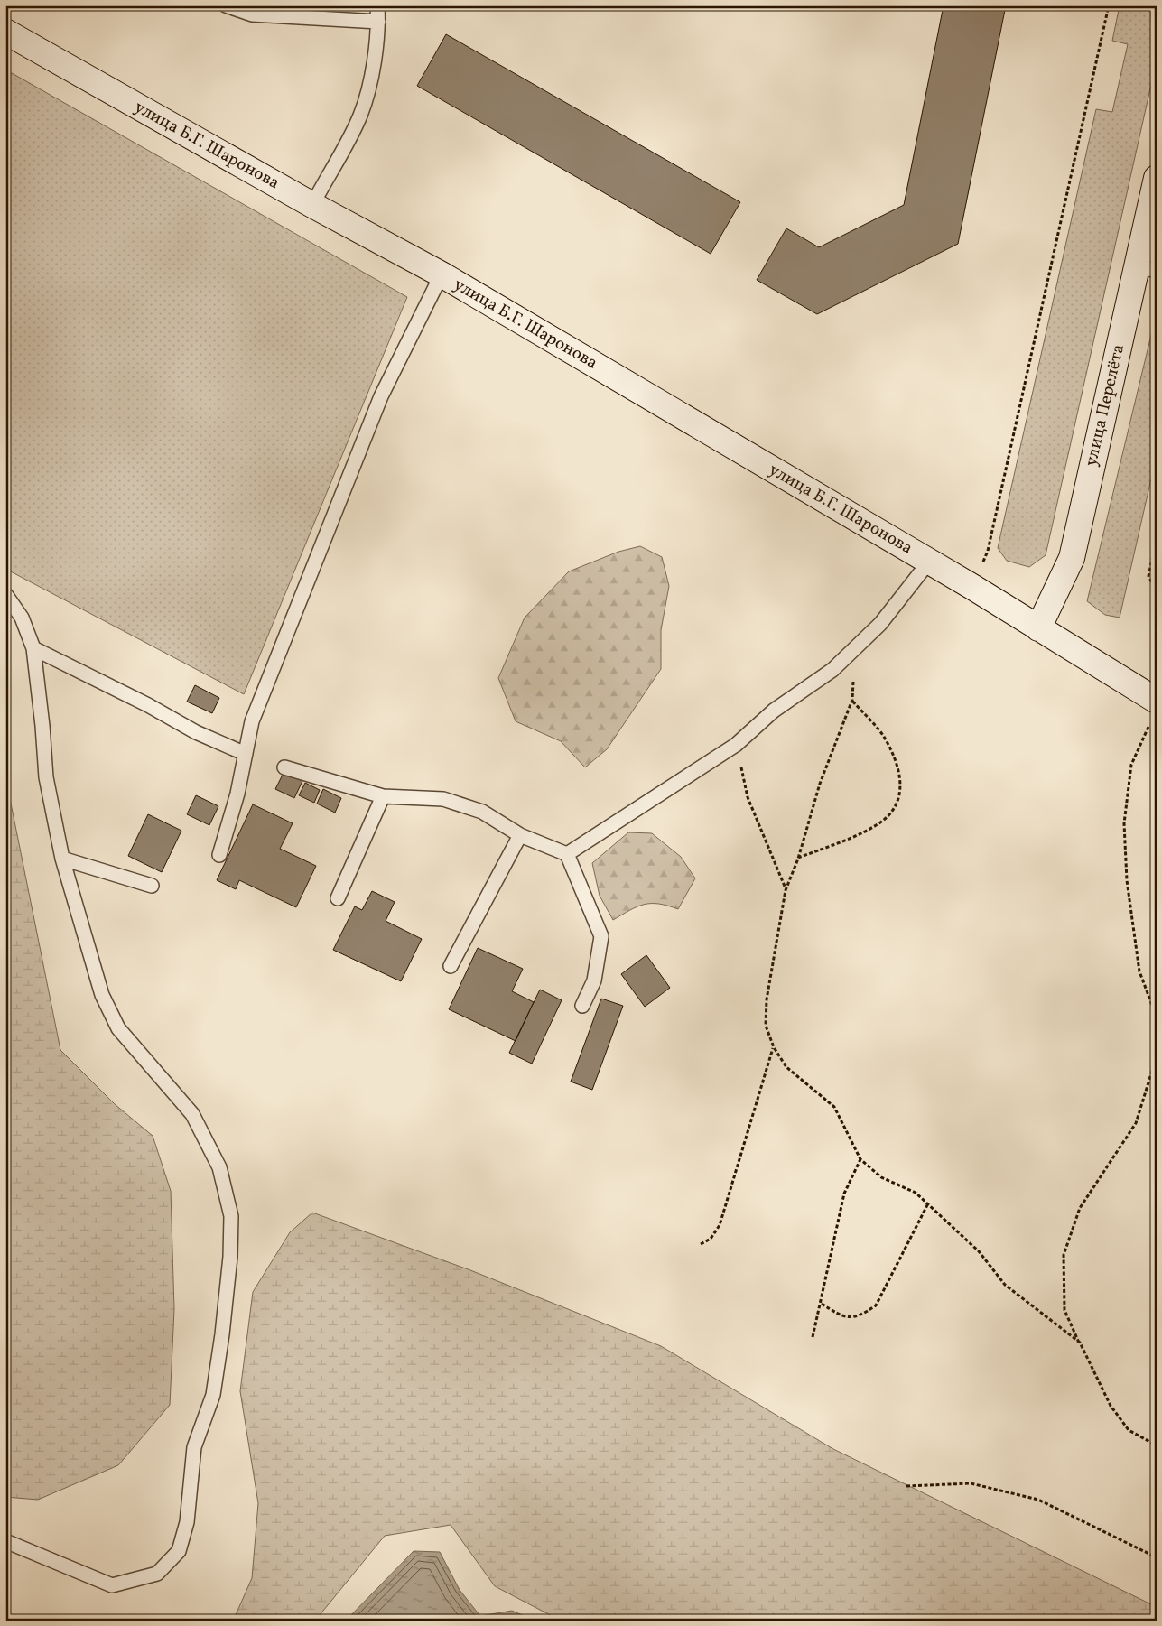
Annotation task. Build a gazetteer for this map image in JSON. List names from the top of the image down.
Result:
{
  "streets": {
    "main road": ["улица Б.Г. Шаронова", "улица Перелёта"]
  },
  "crossings": [
    ["улица Б.Г. Шаронова", "улица Перелёта"]
  ]
}
